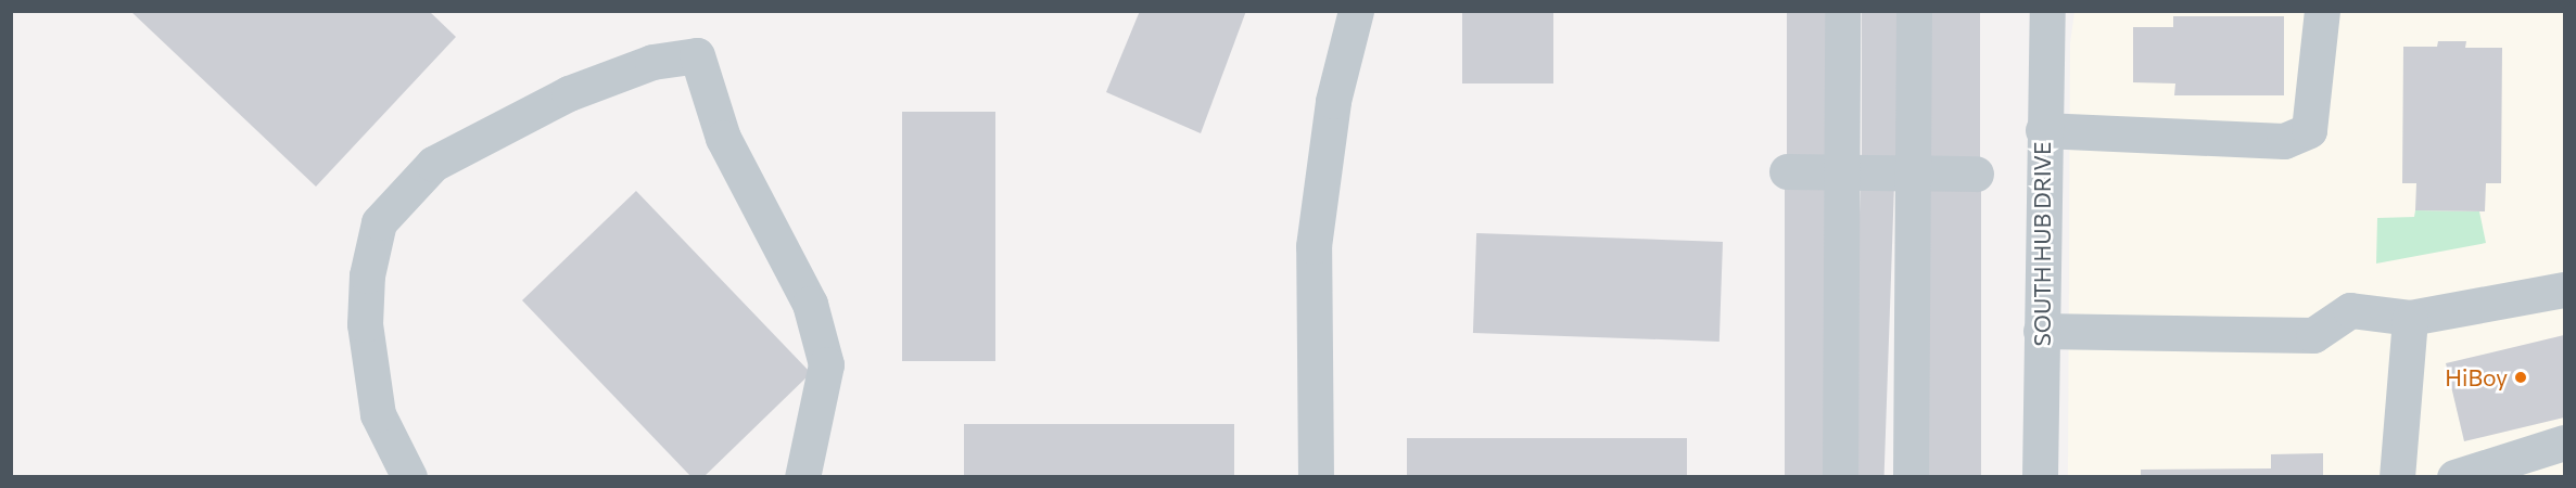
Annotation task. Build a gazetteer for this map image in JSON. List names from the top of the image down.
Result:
{
  "streets": {
    "street": ["SOUTH HUB DRIVE"]
  },
  "places": ["HiBoy"]
}
